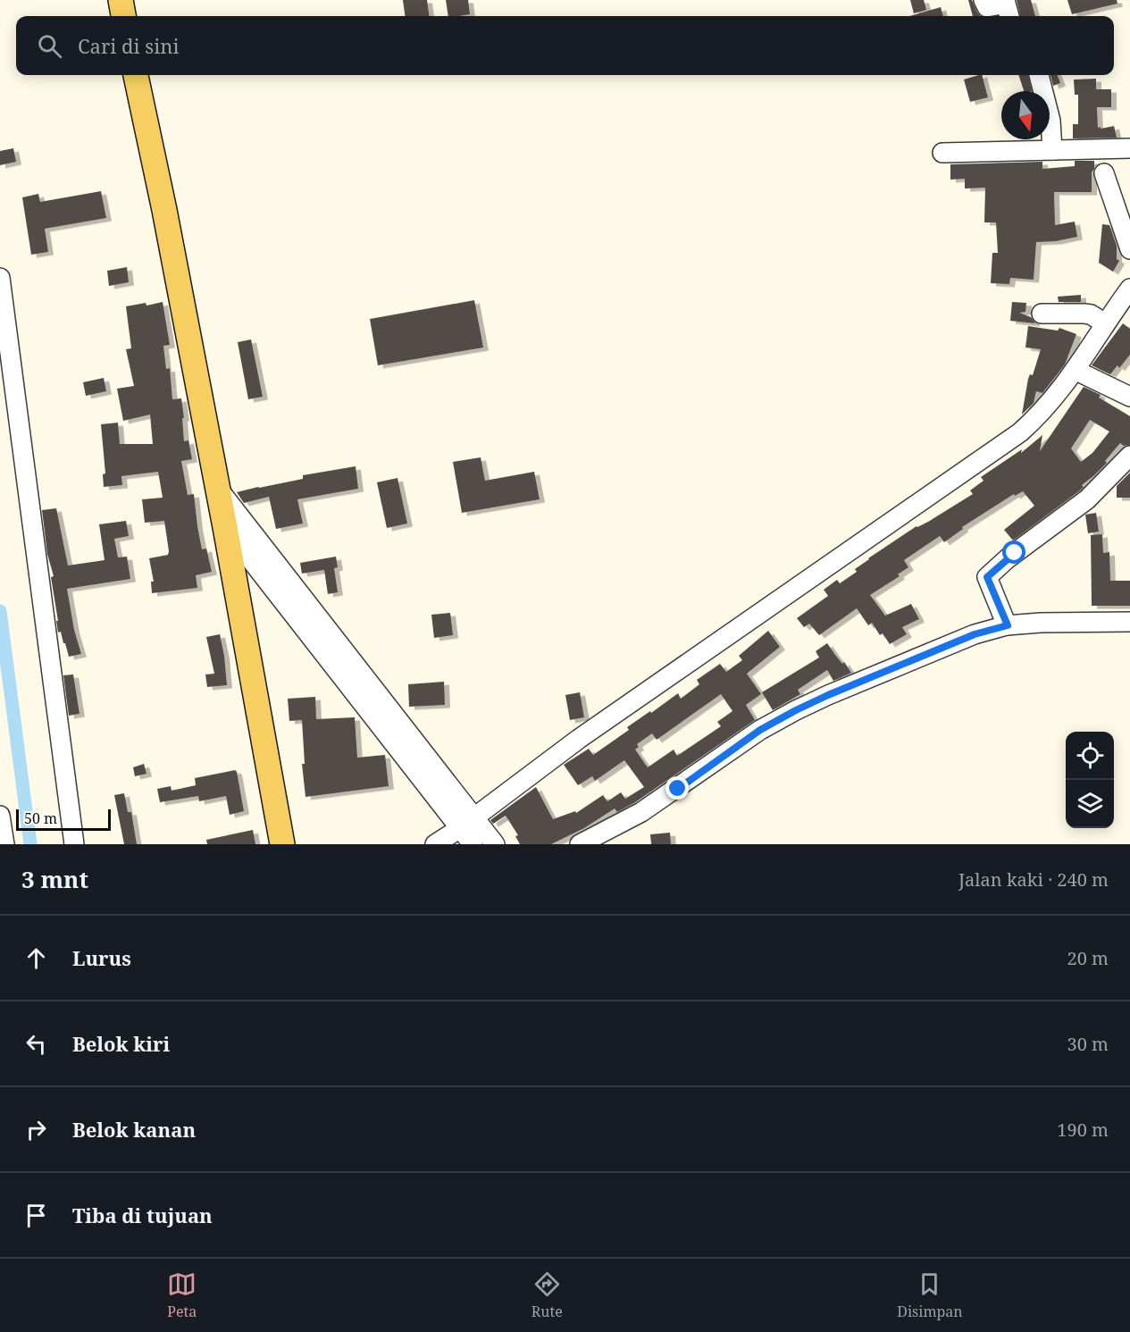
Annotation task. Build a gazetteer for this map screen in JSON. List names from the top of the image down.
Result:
{
  "scale_bar": "50 m",
  "north": "bottom",
  "page": {
    "search": "Cari di sini",
    "scale": "50 m",
    "heading": ["3 mnt", "Jalan kaki · 240 m"],
    "list": [
      ["Lurus", "20 m"],
      ["Belok kiri", "30 m"],
      ["Belok kanan", "190 m"],
      "Tiba di tujuan"
    ],
    "nav": ["Peta", "Rute", "Disimpan"]
  }
}
